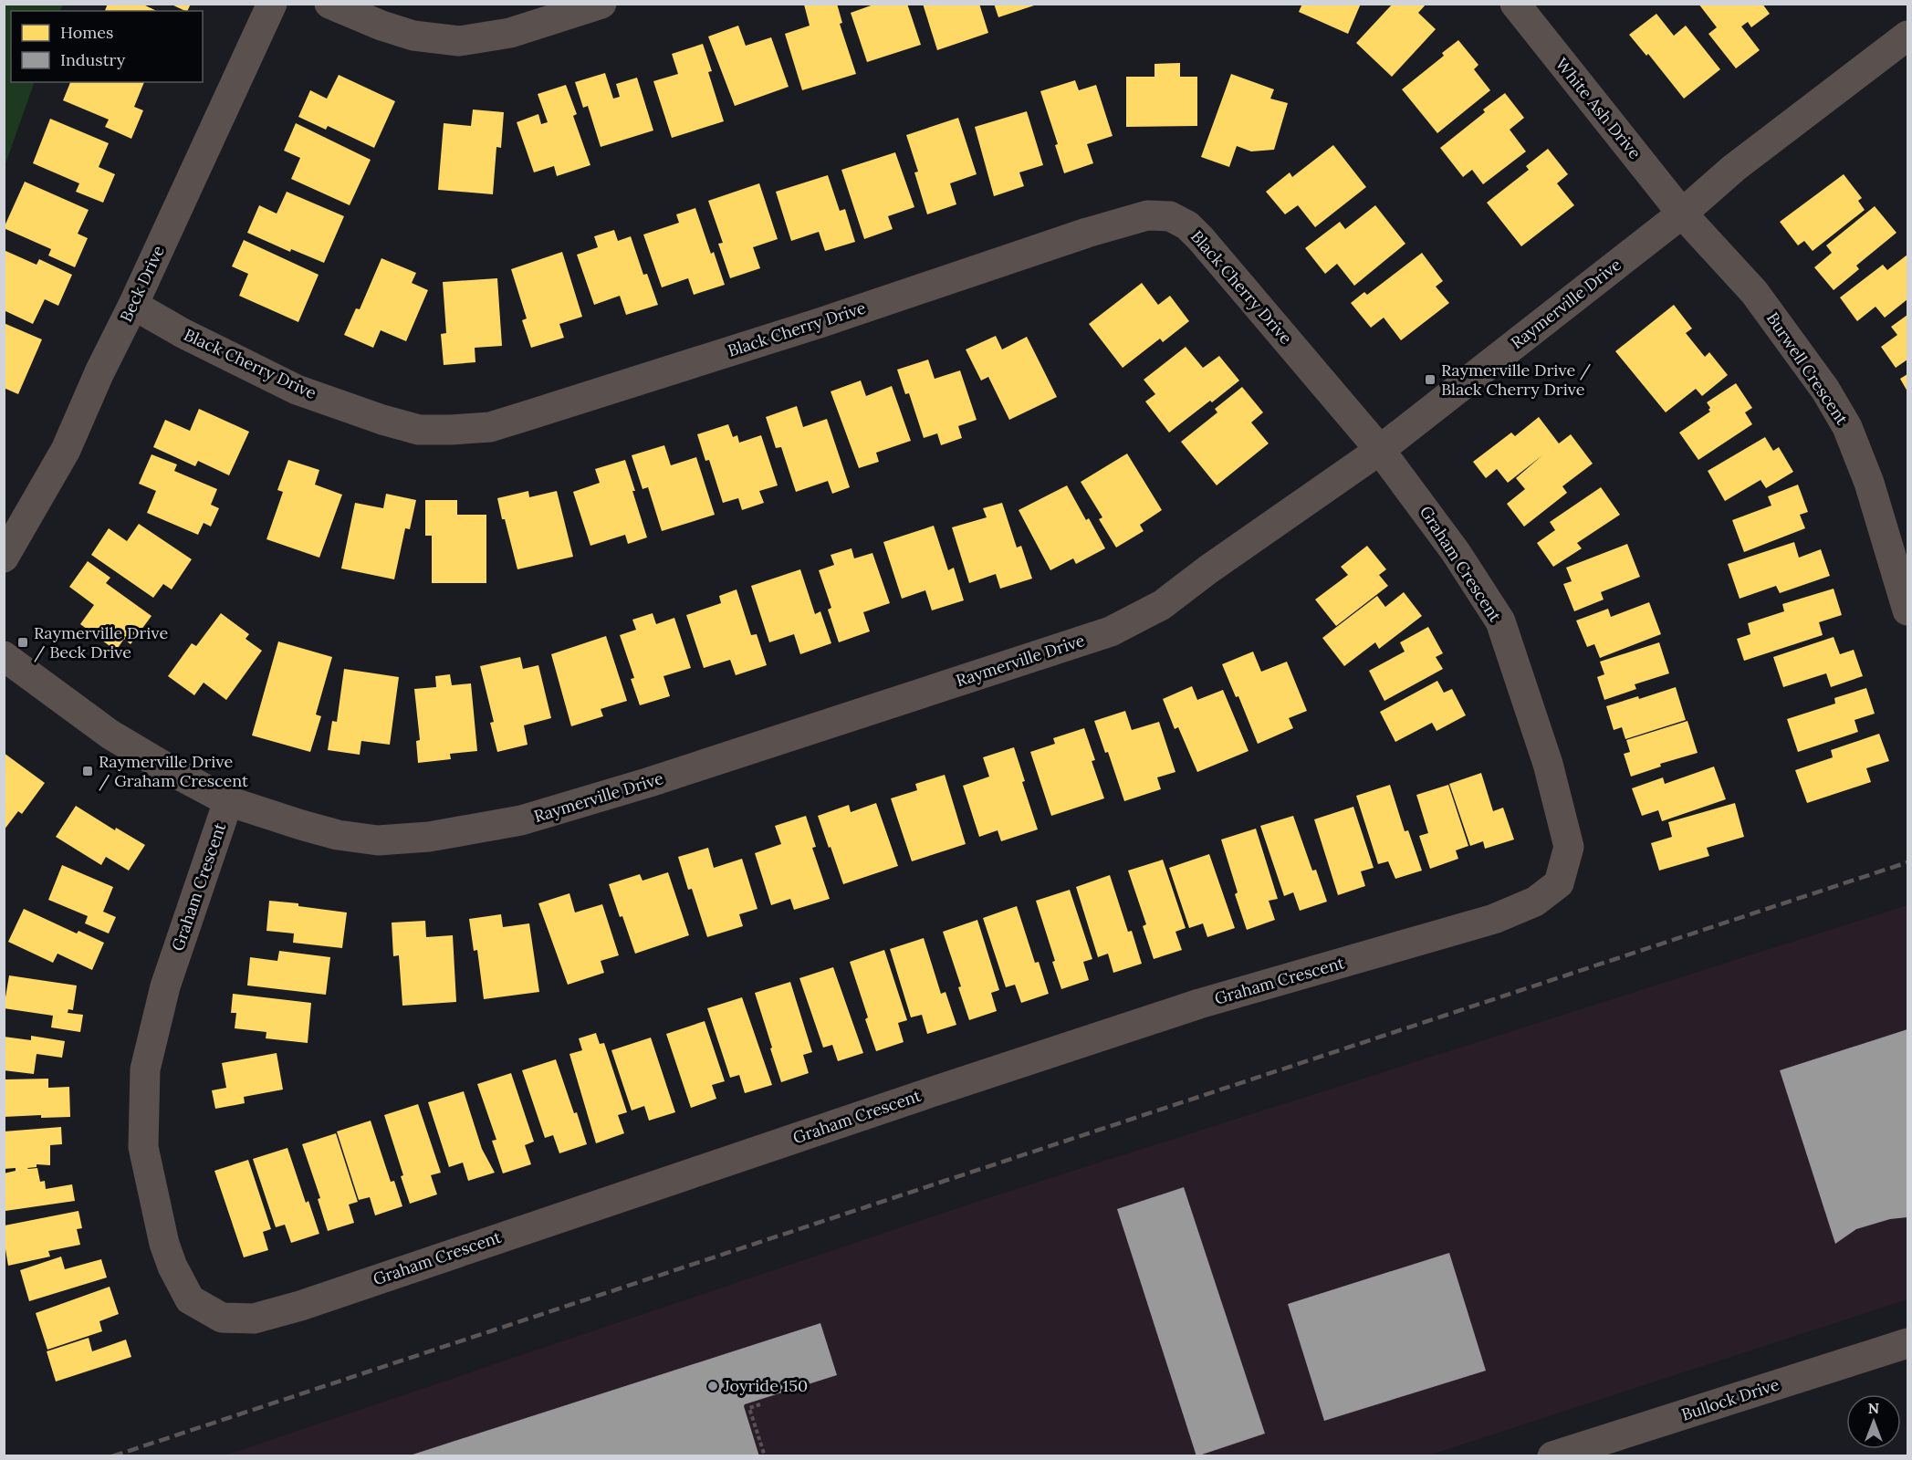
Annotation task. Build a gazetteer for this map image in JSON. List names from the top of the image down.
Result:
{
  "streets": {
    "street": [
      "White Ash Drive",
      "Beck Drive",
      "Black Cherry Drive",
      "Raymerville Drive",
      "Burwell Crescent",
      "Graham Crescent",
      "Bullock Drive"
    ]
  },
  "crossings": [
    ["White Ash Drive", "Raymerville Drive"],
    ["White Ash Drive", "Burwell Crescent"],
    ["Beck Drive", "Black Cherry Drive"],
    ["Black Cherry Drive", "Raymerville Drive"],
    ["Black Cherry Drive", "Graham Crescent"],
    ["Raymerville Drive", "Burwell Crescent"],
    ["Raymerville Drive", "Graham Crescent"]
  ],
  "places": {
    "transit": ["Raymerville Drive / Black Cherry Drive", "Raymerville Drive / Beck Drive", "Raymerville Drive / Graham Crescent"],
    "other": ["Joyride 150"]
  },
  "legend": ["Homes", "Industry"],
  "north": "top"
}
